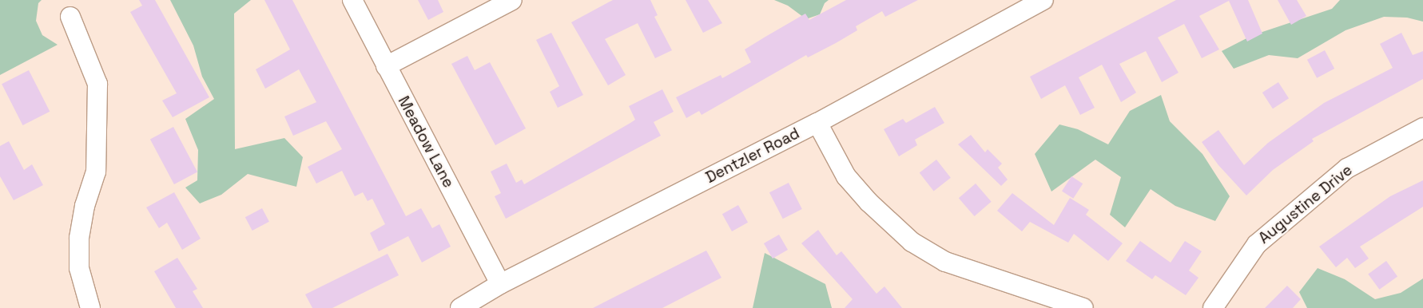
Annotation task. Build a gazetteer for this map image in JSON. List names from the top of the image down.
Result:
{
  "streets": {
    "street": ["Meadow Lane", "Dentzler Road", "Augustine Drive"]
  },
  "crossings": [
    ["Meadow Lane", "Dentzler Road"]
  ]
}
